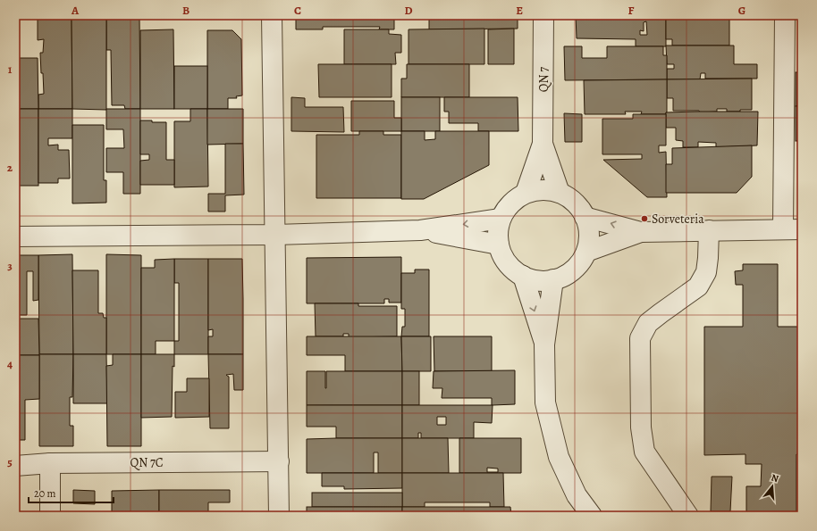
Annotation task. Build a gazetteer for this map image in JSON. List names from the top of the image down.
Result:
{
  "streets": {
    "street": ["QN 7", "QN 7C"]
  },
  "places": ["Sorveteria"],
  "scale_bar": "20 m",
  "north": "top",
  "grid": {
    "columns": [
      "A",
      "B",
      "C",
      "D",
      "E",
      "F",
      "G"
    ],
    "rows": [
      "1",
      "2",
      "3",
      "4",
      "5"
    ]
  }
}
